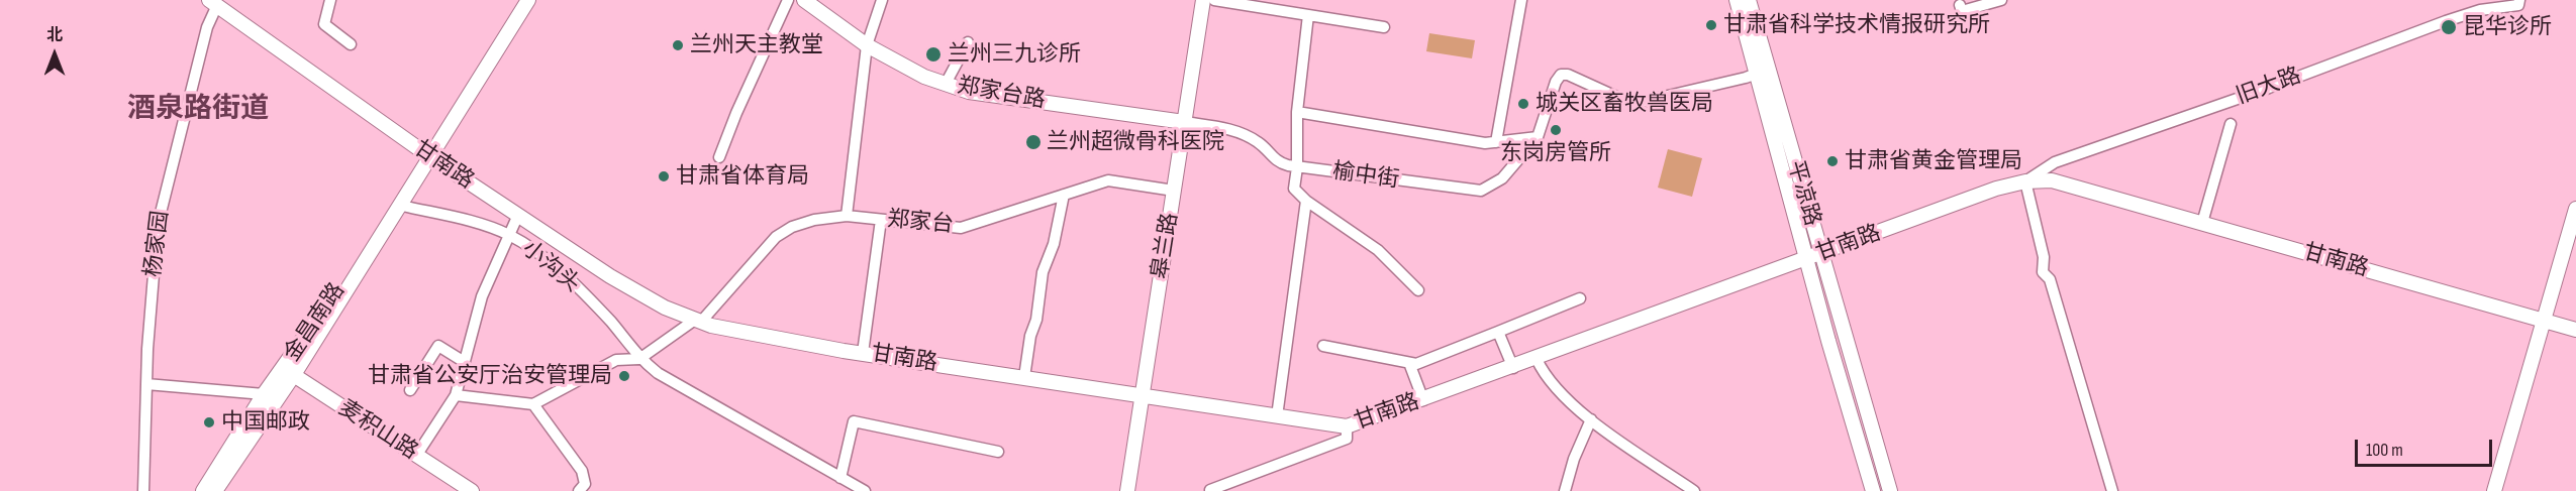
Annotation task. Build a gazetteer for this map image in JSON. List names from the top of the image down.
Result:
{
  "streets": {
    "street": [
      "旧大路",
      "郑家台路",
      "甘南路",
      "榆中街",
      "平凉路",
      "郑家台",
      "杨家园",
      "皋兰路",
      "小沟头",
      "金昌南路",
      "麦积山路"
    ]
  },
  "crossings": [
    ["旧大路", "甘南路"],
    ["郑家台路", "榆中街"],
    ["郑家台路", "皋兰路"],
    ["甘南路", "平凉路"],
    ["甘南路", "郑家台"],
    ["甘南路", "杨家园"],
    ["甘南路", "皋兰路"],
    ["甘南路", "金昌南路"],
    ["榆中街", "平凉路"],
    ["榆中街", "皋兰路"],
    ["郑家台", "皋兰路"],
    ["郑家台", "小沟头"],
    ["小沟头", "金昌南路"],
    ["金昌南路", "麦积山路"]
  ],
  "districts": ["酒泉路街道"],
  "places": [
    "甘肃省科学技术情报研究所",
    "昆华诊所",
    "兰州天主教堂",
    "兰州三九诊所",
    "城关区畜牧兽医局",
    "东岗房管所",
    "兰州超微骨科医院",
    "甘肃省黄金管理局",
    "甘肃省体育局",
    "甘肃省公安厅治安管理局",
    "中国邮政"
  ],
  "scale_bar": "100 m",
  "north": "top"
}
